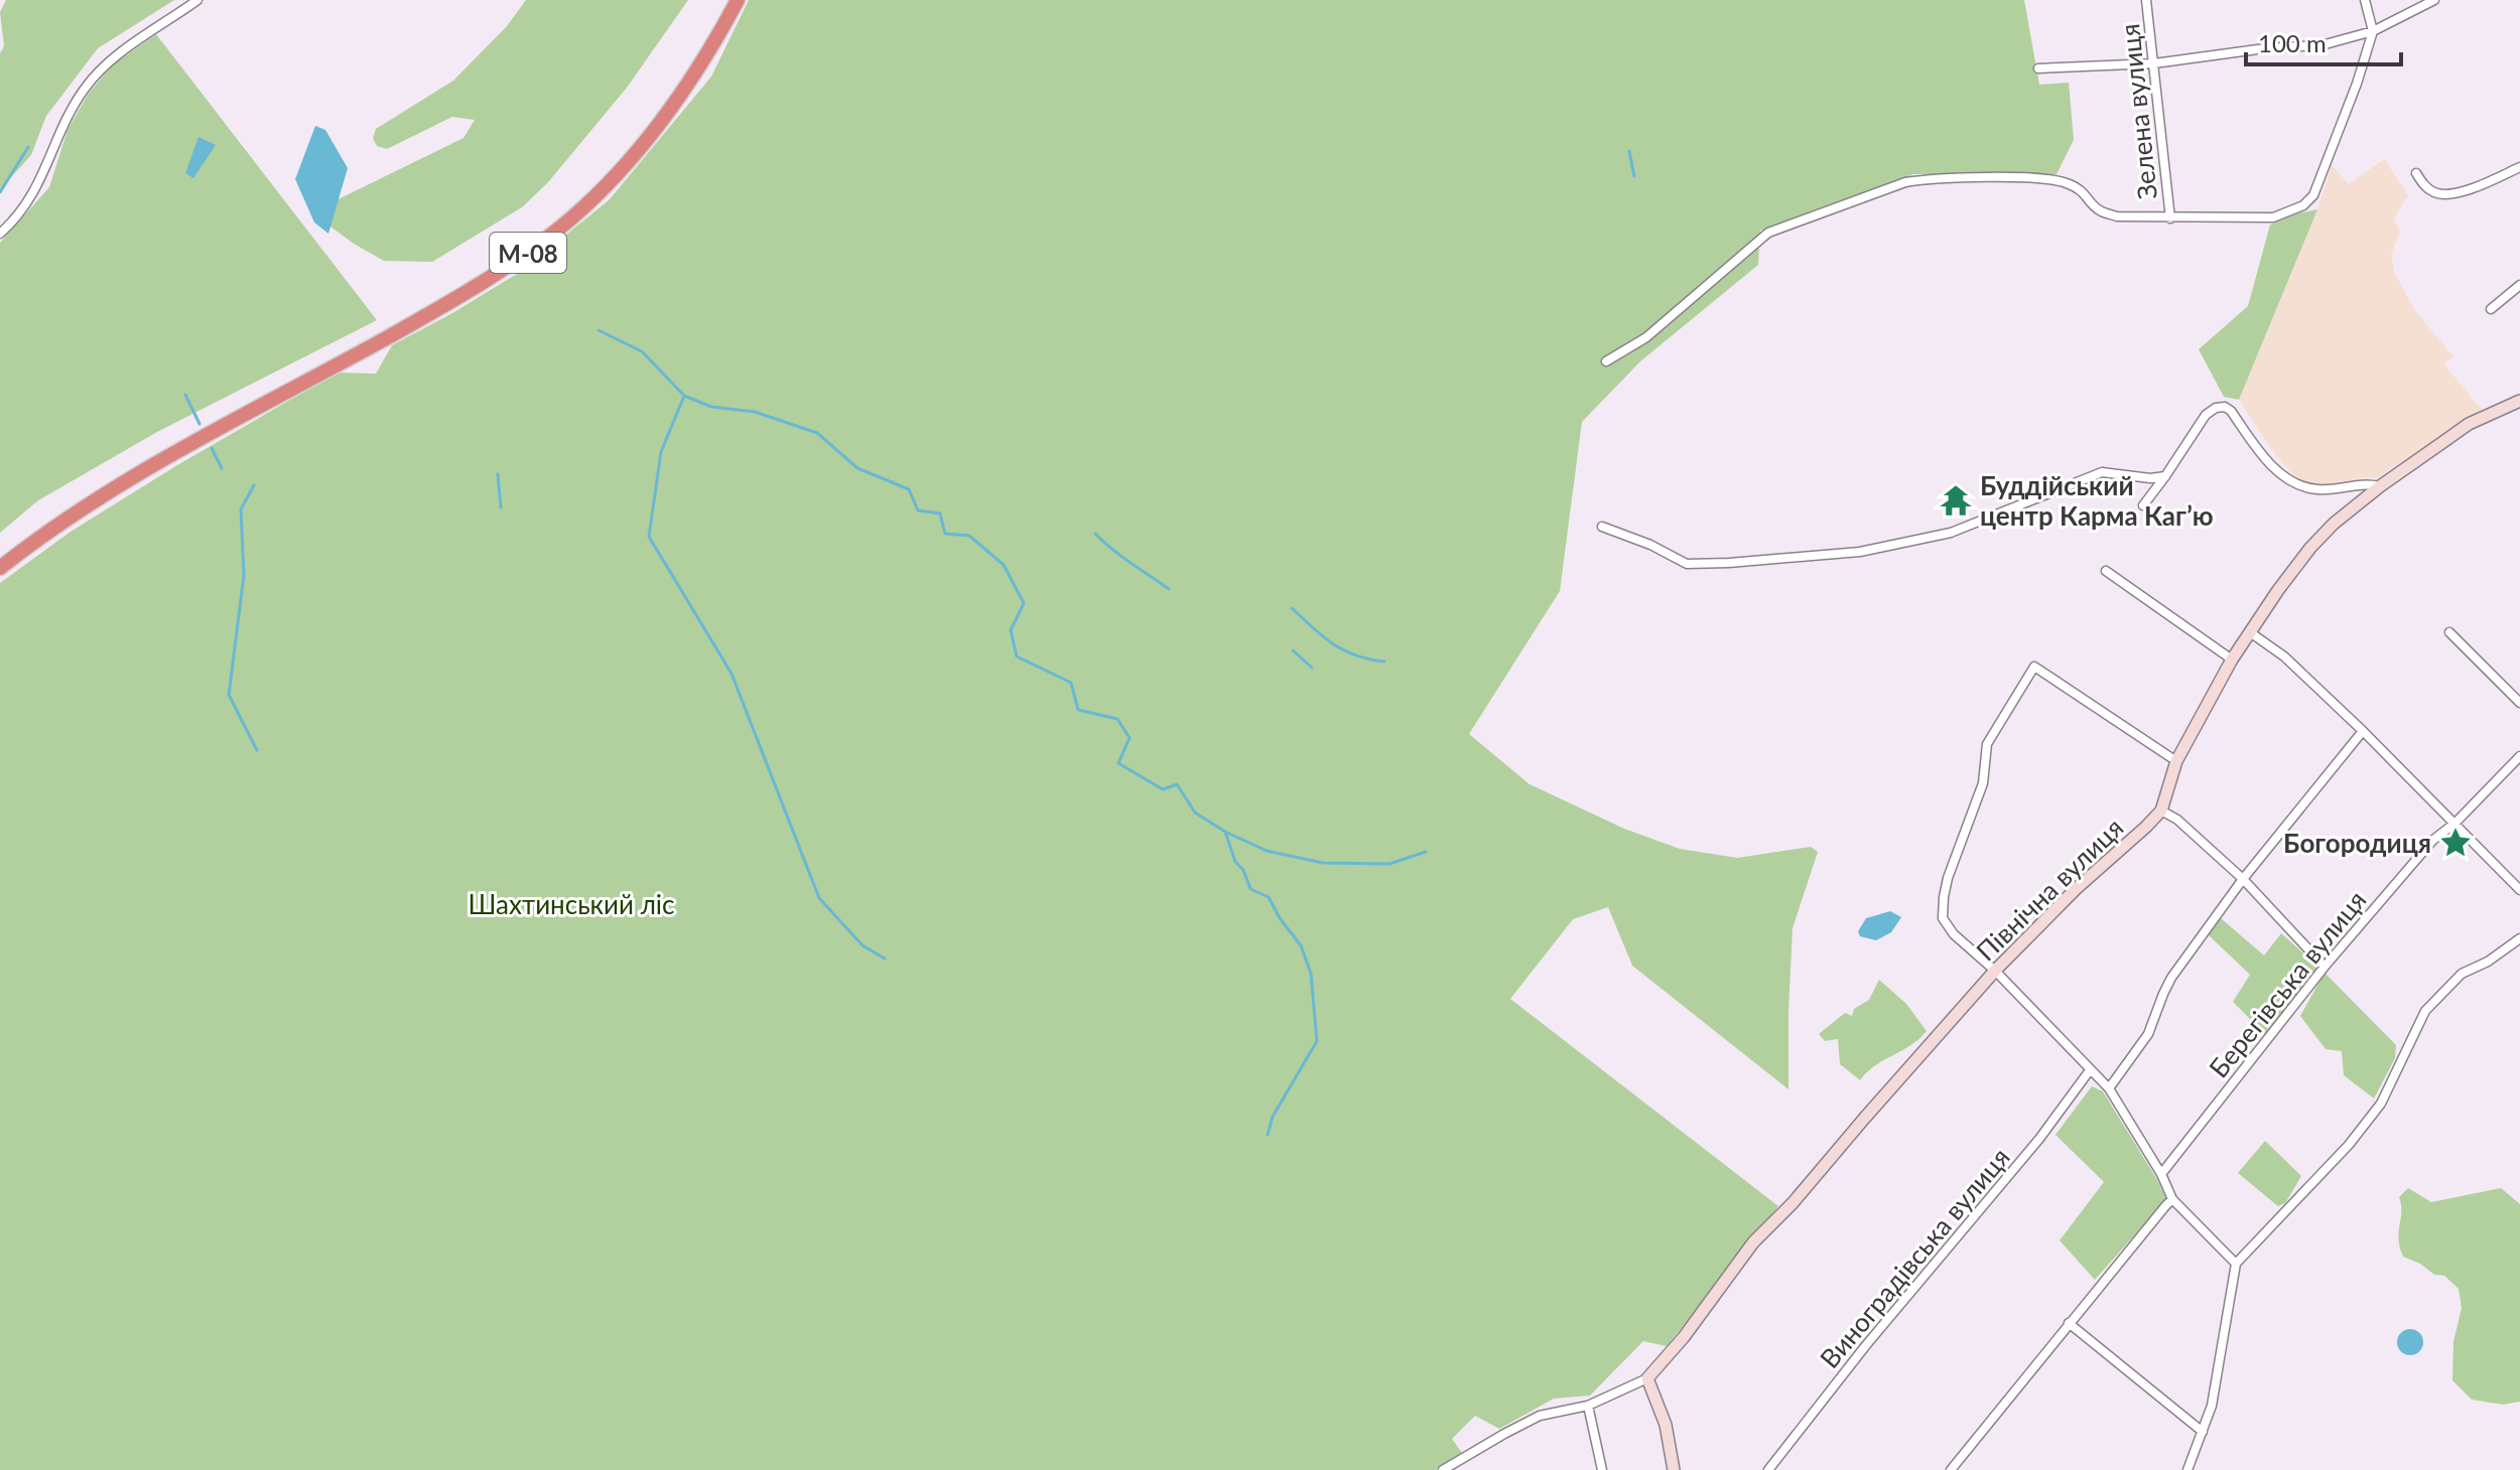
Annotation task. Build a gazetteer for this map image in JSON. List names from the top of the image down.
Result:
{
  "streets": {
    "highway": ["М-08"],
    "street": [
      "Зелена вулиця",
      "Північна вулиця",
      "Берегівська вулиця",
      "Виноградівська вулиця"
    ]
  },
  "parks": ["Шахтинський ліс"],
  "places": {
    "temple": ["Буддійський центр Карма Кагʼю"],
    "place": ["Богородиця"]
  },
  "scale_bar": "100 m"
}
